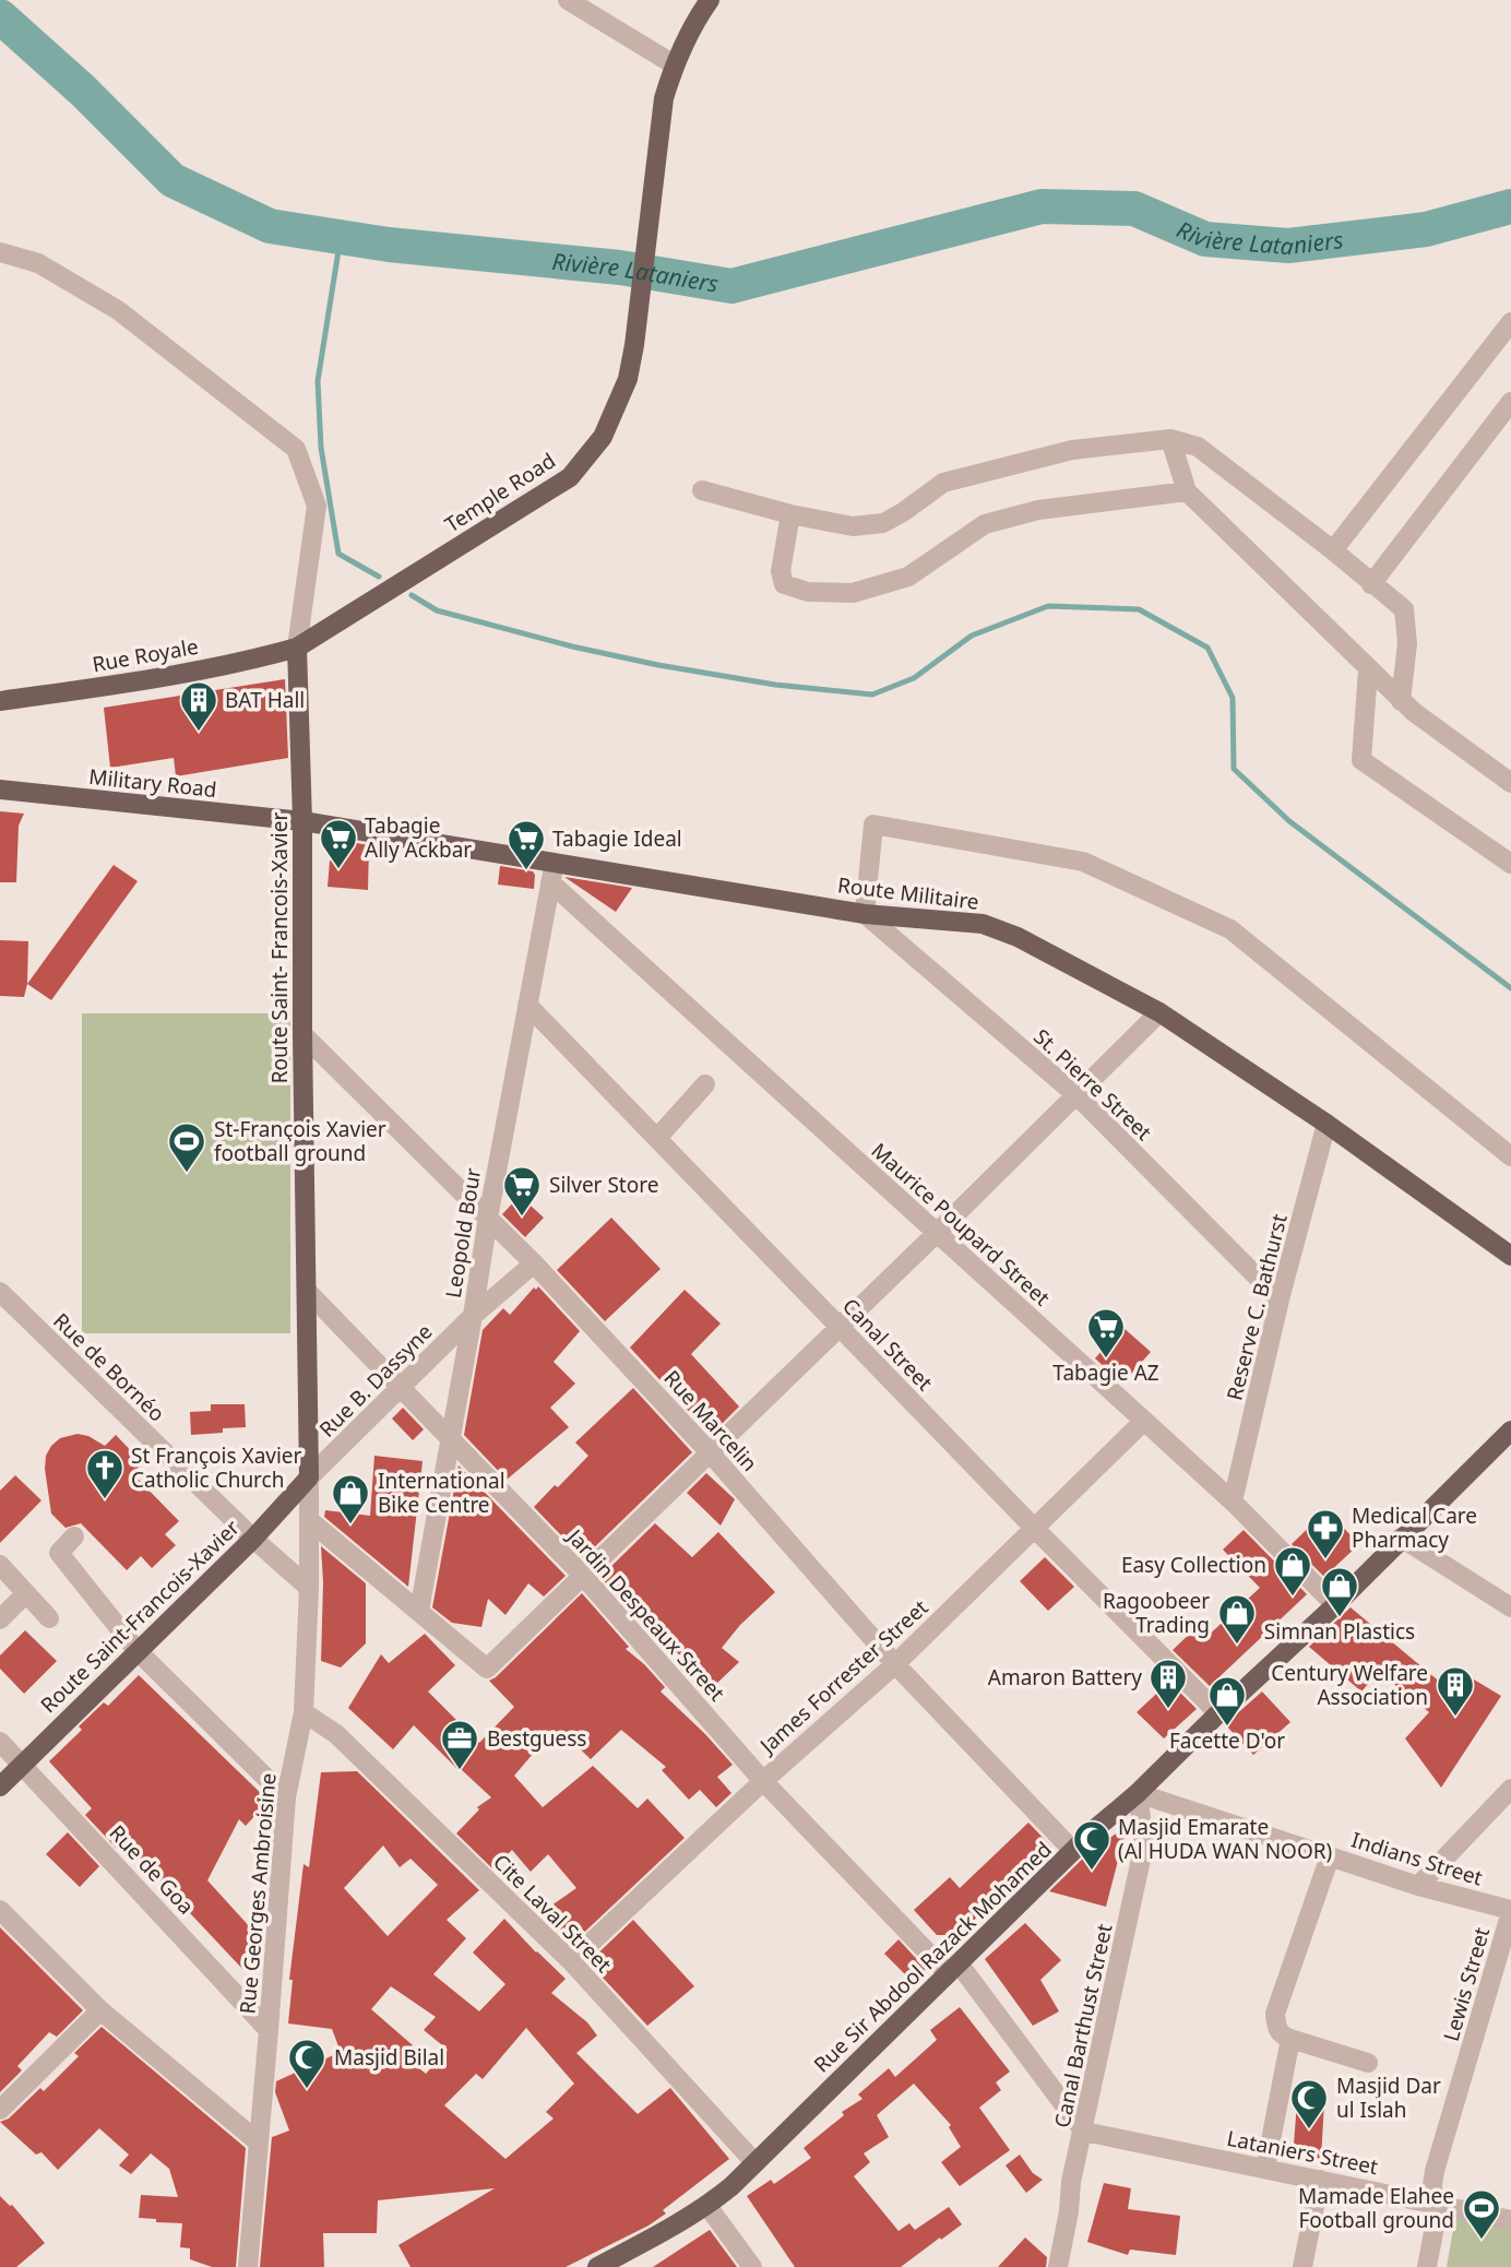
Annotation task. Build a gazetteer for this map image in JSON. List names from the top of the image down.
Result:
{
  "streets": {
    "main road": [
      "Temple Road",
      "Rue Royale",
      "Military Road",
      "Route Militaire",
      "Route Saint- Francois-Xavier",
      "Route Saint-Francois-Xavier",
      "Rue Sir Abdool Razack Mohamed"
    ],
    "street": [
      "St. Pierre Street",
      "Maurice Poupard Street",
      "Leopold Bour",
      "Reserve C. Bathurst",
      "Canal Street",
      "Rue de Bornéo",
      "Rue B. Dassyne",
      "Rue Marcelin",
      "Jardin Despeaux Street",
      "James Forrester Street",
      "Indians Street",
      "Rue de Goa",
      "Rue Georges Ambroisine",
      "Cite Laval Street",
      "Lewis Street",
      "Canal Barthust Street",
      "Lataniers Street"
    ]
  },
  "crossings": [
    ["Temple Road", "Rue Royale"],
    ["Temple Road", "Route Saint- Francois-Xavier"],
    ["Rue Royale", "Route Saint- Francois-Xavier"],
    ["Military Road", "Route Militaire"],
    ["Military Road", "Route Saint- Francois-Xavier"],
    ["Route Militaire", "Route Saint- Francois-Xavier"],
    ["Route Militaire", "St. Pierre Street"],
    ["Route Militaire", "Maurice Poupard Street"],
    ["Route Militaire", "Leopold Bour"],
    ["Route Militaire", "Reserve C. Bathurst"],
    ["Route Saint- Francois-Xavier", "Rue B. Dassyne"],
    ["Route Saint- Francois-Xavier", "Rue Marcelin"],
    ["Route Saint- Francois-Xavier", "Jardin Despeaux Street"],
    ["Route Saint- Francois-Xavier", "Route Saint-Francois-Xavier"],
    ["Route Saint- Francois-Xavier", "Rue Georges Ambroisine"],
    ["St. Pierre Street", "Reserve C. Bathurst"],
    ["Maurice Poupard Street", "Leopold Bour"],
    ["Maurice Poupard Street", "Reserve C. Bathurst"],
    ["Maurice Poupard Street", "James Forrester Street"],
    ["Maurice Poupard Street", "Rue Sir Abdool Razack Mohamed"],
    ["Leopold Bour", "Canal Street"],
    ["Leopold Bour", "Rue B. Dassyne"],
    ["Leopold Bour", "Rue Marcelin"],
    ["Leopold Bour", "Jardin Despeaux Street"],
    ["Canal Street", "James Forrester Street"],
    ["Canal Street", "Rue Sir Abdool Razack Mohamed"],
    ["Rue de Bornéo", "Route Saint-Francois-Xavier"],
    ["Rue de Bornéo", "Rue Georges Ambroisine"],
    ["Rue B. Dassyne", "Rue Marcelin"],
    ["Rue B. Dassyne", "Jardin Despeaux Street"],
    ["Rue B. Dassyne", "Route Saint-Francois-Xavier"],
    ["Rue B. Dassyne", "Rue Georges Ambroisine"],
    ["Rue Marcelin", "James Forrester Street"],
    ["Rue Marcelin", "Rue Sir Abdool Razack Mohamed"],
    ["Jardin Despeaux Street", "James Forrester Street"],
    ["Jardin Despeaux Street", "Rue Sir Abdool Razack Mohamed"],
    ["Jardin Despeaux Street", "Canal Barthust Street"],
    ["Jardin Despeaux Street", "Lataniers Street"],
    ["Route Saint-Francois-Xavier", "Rue de Goa"],
    ["Route Saint-Francois-Xavier", "Rue Georges Ambroisine"],
    ["James Forrester Street", "Cite Laval Street"],
    ["Indians Street", "Rue Sir Abdool Razack Mohamed"],
    ["Indians Street", "Lewis Street"],
    ["Indians Street", "Canal Barthust Street"],
    ["Rue de Goa", "Rue Georges Ambroisine"],
    ["Rue Georges Ambroisine", "Cite Laval Street"],
    ["Cite Laval Street", "Rue Sir Abdool Razack Mohamed"],
    ["Rue Sir Abdool Razack Mohamed", "Canal Barthust Street"],
    ["Lewis Street", "Lataniers Street"],
    ["Canal Barthust Street", "Lataniers Street"]
  ],
  "water": ["Rivière Lataniers"],
  "places": {
    "building": ["BAT Hall", "Amaron Battery", "Century Welfare Association"],
    "supermarket": [
      "Tabagie Ally Ackbar",
      "Tabagie Ideal",
      "Silver Store",
      "Tabagie AZ"
    ],
    "sports": ["St-François Xavier football ground", "Mamade Elahee Football ground"],
    "church": ["St François Xavier Catholic Church"],
    "shop": [
      "International Bike Centre",
      "Easy Collection",
      "Simnan Plastics",
      "Ragoobeer Trading",
      "Facette D'or"
    ],
    "pharmacy": ["Medical Care Pharmacy"],
    "office": ["Bestguess"],
    "mosque": ["Masjid Emarate (Al HUDA WAN NOOR)", "Masjid Bilal", "Masjid Dar ul Islah"]
  }
}
